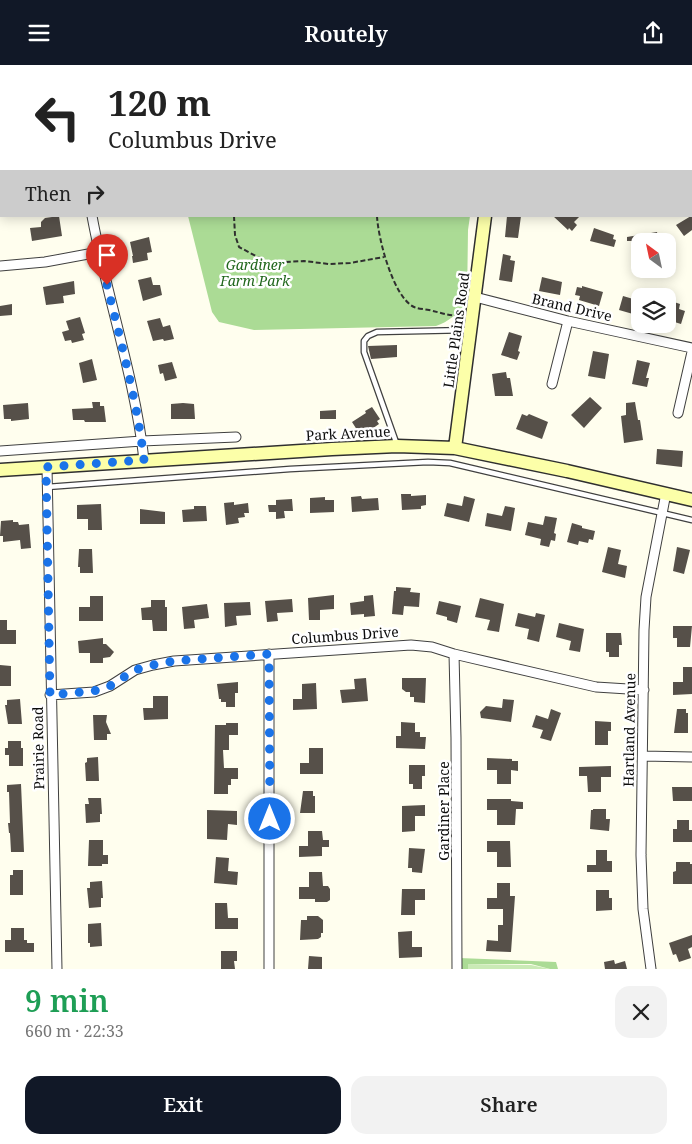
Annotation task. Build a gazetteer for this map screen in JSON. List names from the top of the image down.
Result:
{
  "streets": {
    "main road": ["Little Plains Road", "Park Avenue"],
    "street": [
      "Brand Drive",
      "Columbus Drive",
      "Hartland Avenue",
      "Prairie Road",
      "Gardiner Place"
    ]
  },
  "crossings": [
    ["Brand Drive", "Little Plains Road"],
    ["Little Plains Road", "Park Avenue"],
    ["Park Avenue", "Hartland Avenue"],
    ["Park Avenue", "Prairie Road"],
    ["Columbus Drive", "Hartland Avenue"],
    ["Columbus Drive", "Prairie Road"],
    ["Columbus Drive", "Gardiner Place"]
  ],
  "parks": ["Gardiner Farm Park"],
  "north": "top left",
  "page": {
    "header": "Routely",
    "turn": ["120 m", "Columbus Drive"],
    "then": "Then",
    "heading": ["9 min", "660 m · 22:33"],
    "buttons": ["Exit", "Share"]
  }
}
